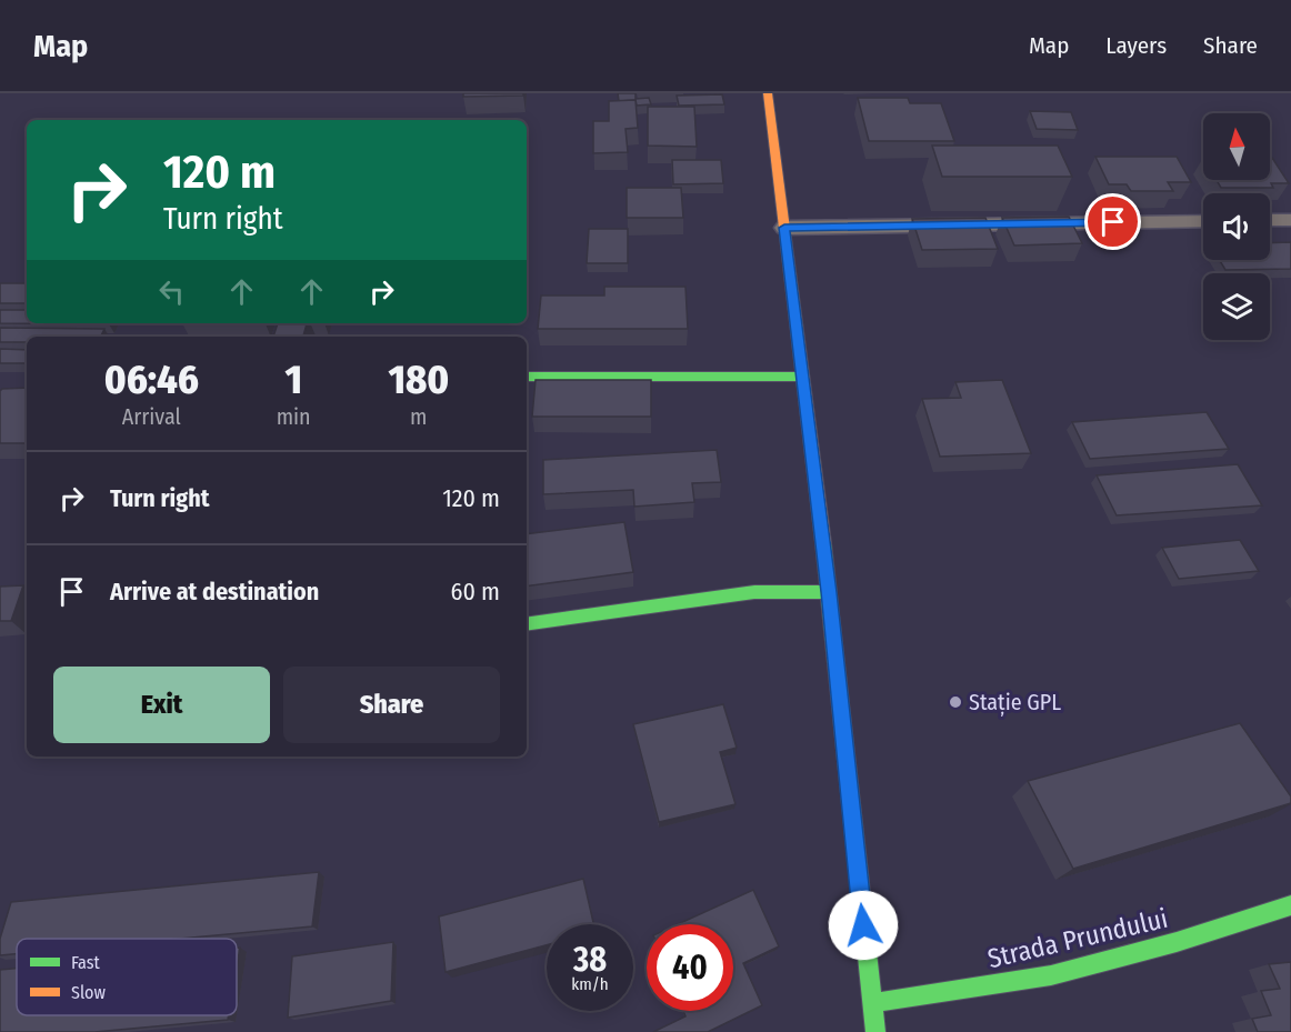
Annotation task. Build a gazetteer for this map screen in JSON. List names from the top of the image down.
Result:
{
  "streets": {
    "street": ["Strada Prundului"]
  },
  "places": ["Stație GPL"],
  "legend": ["Fast", "Slow"],
  "north": "top",
  "page": {
    "header": "Map",
    "nav": ["Map", "Layers", "Share"],
    "turn": ["120 m", "Turn right"],
    "eta": [
      "06:46",
      "Arrival",
      "1",
      "min",
      "180",
      "m"
    ],
    "list": [
      {
        "name": "Turn right",
        "value": "120 m"
      },
      {
        "name": "Arrive at destination",
        "value": "60 m"
      }
    ],
    "buttons": ["Exit", "Share"],
    "speed": "38 km/h",
    "limit": "40"
  }
}
